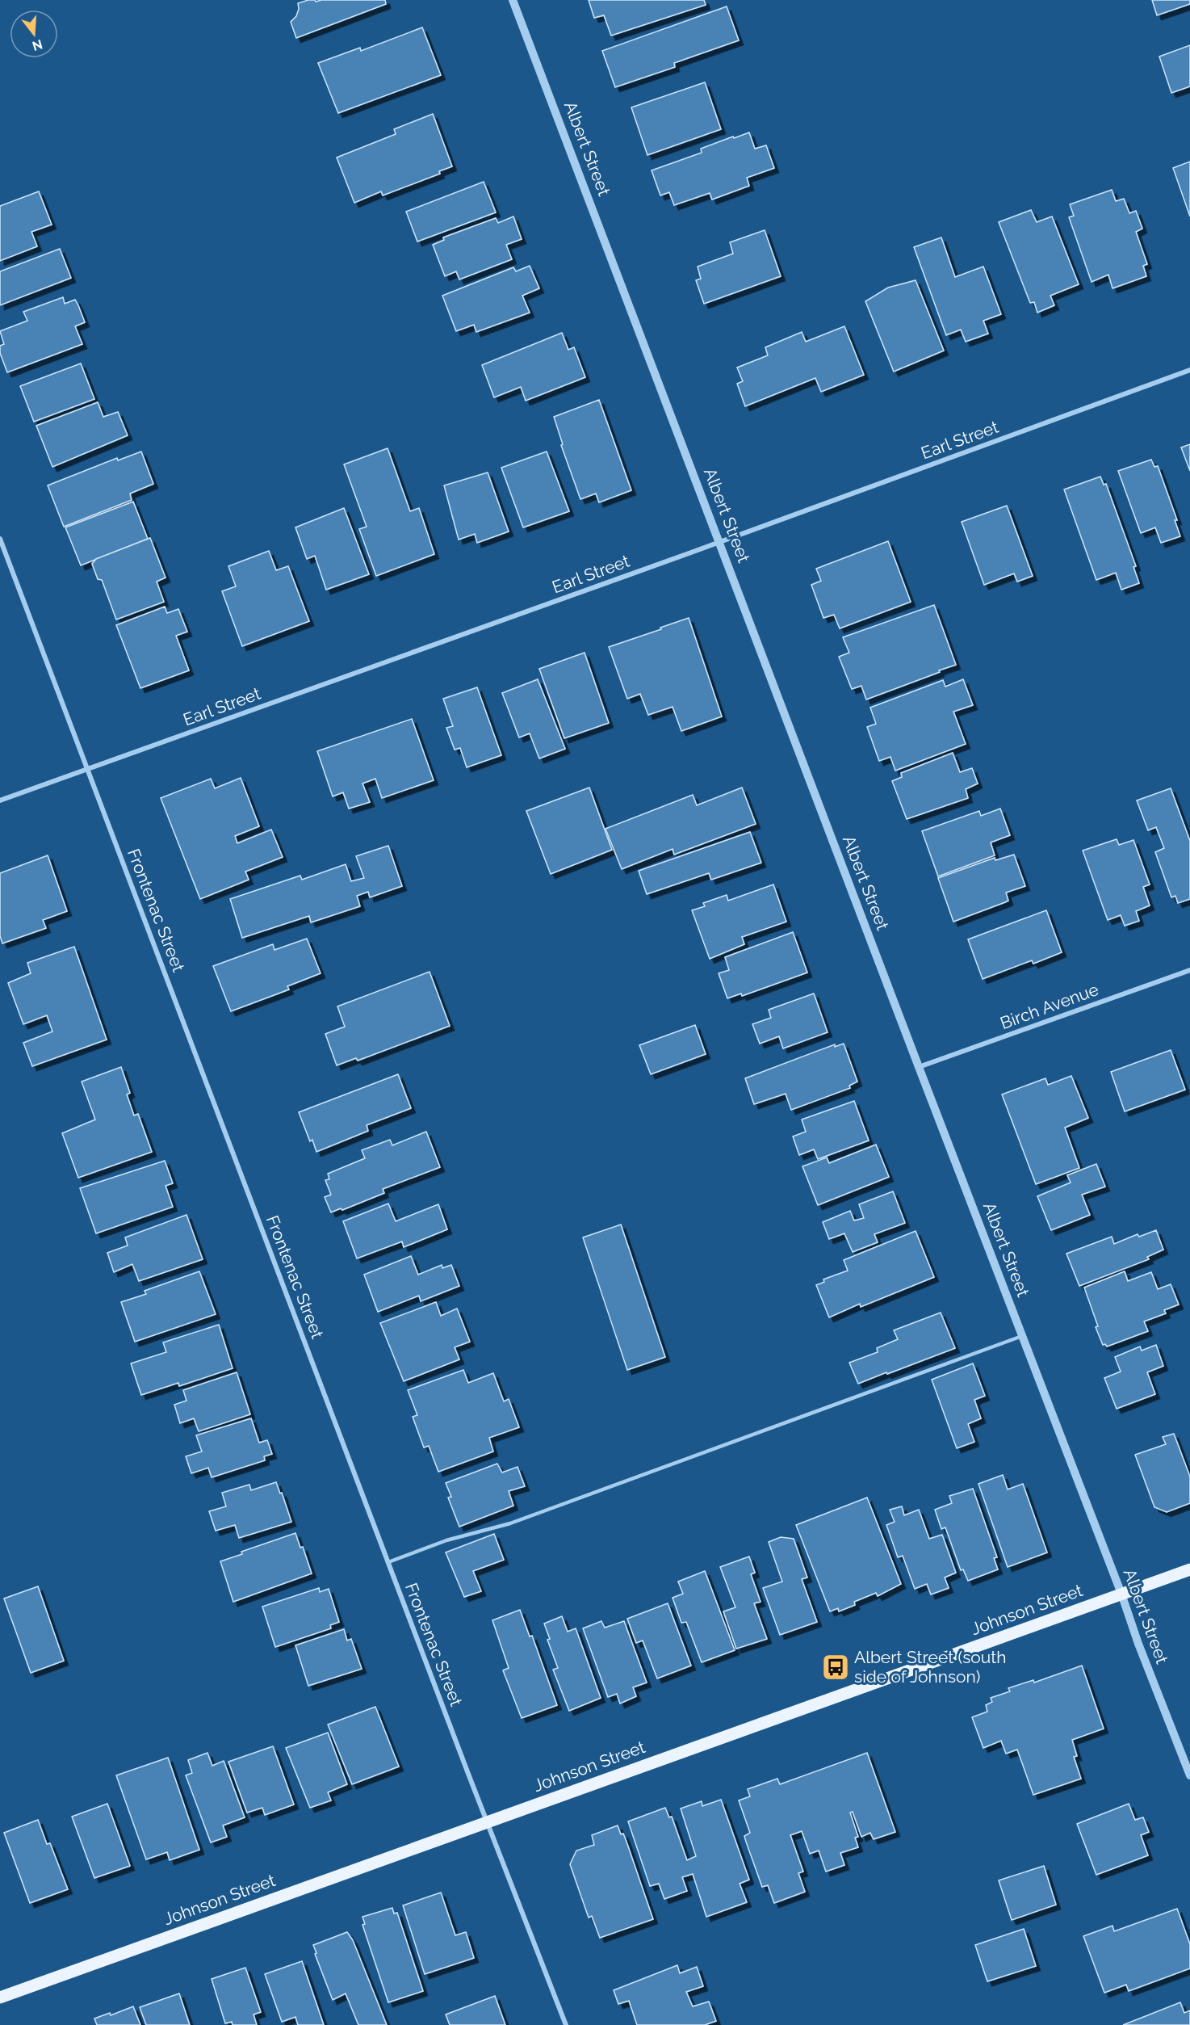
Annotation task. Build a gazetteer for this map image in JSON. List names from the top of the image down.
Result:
{
  "streets": {
    "main road": ["Johnson Street"],
    "street": [
      "Albert Street",
      "Earl Street",
      "Frontenac Street",
      "Birch Avenue"
    ]
  },
  "crossings": [
    ["Albert Street", "Earl Street"],
    ["Albert Street", "Birch Avenue"],
    ["Albert Street", "Johnson Street"],
    ["Earl Street", "Frontenac Street"],
    ["Frontenac Street", "Johnson Street"]
  ],
  "places": {
    "bus stop": ["Albert Street (south side of Johnson)"]
  },
  "north": "bottom"
}
